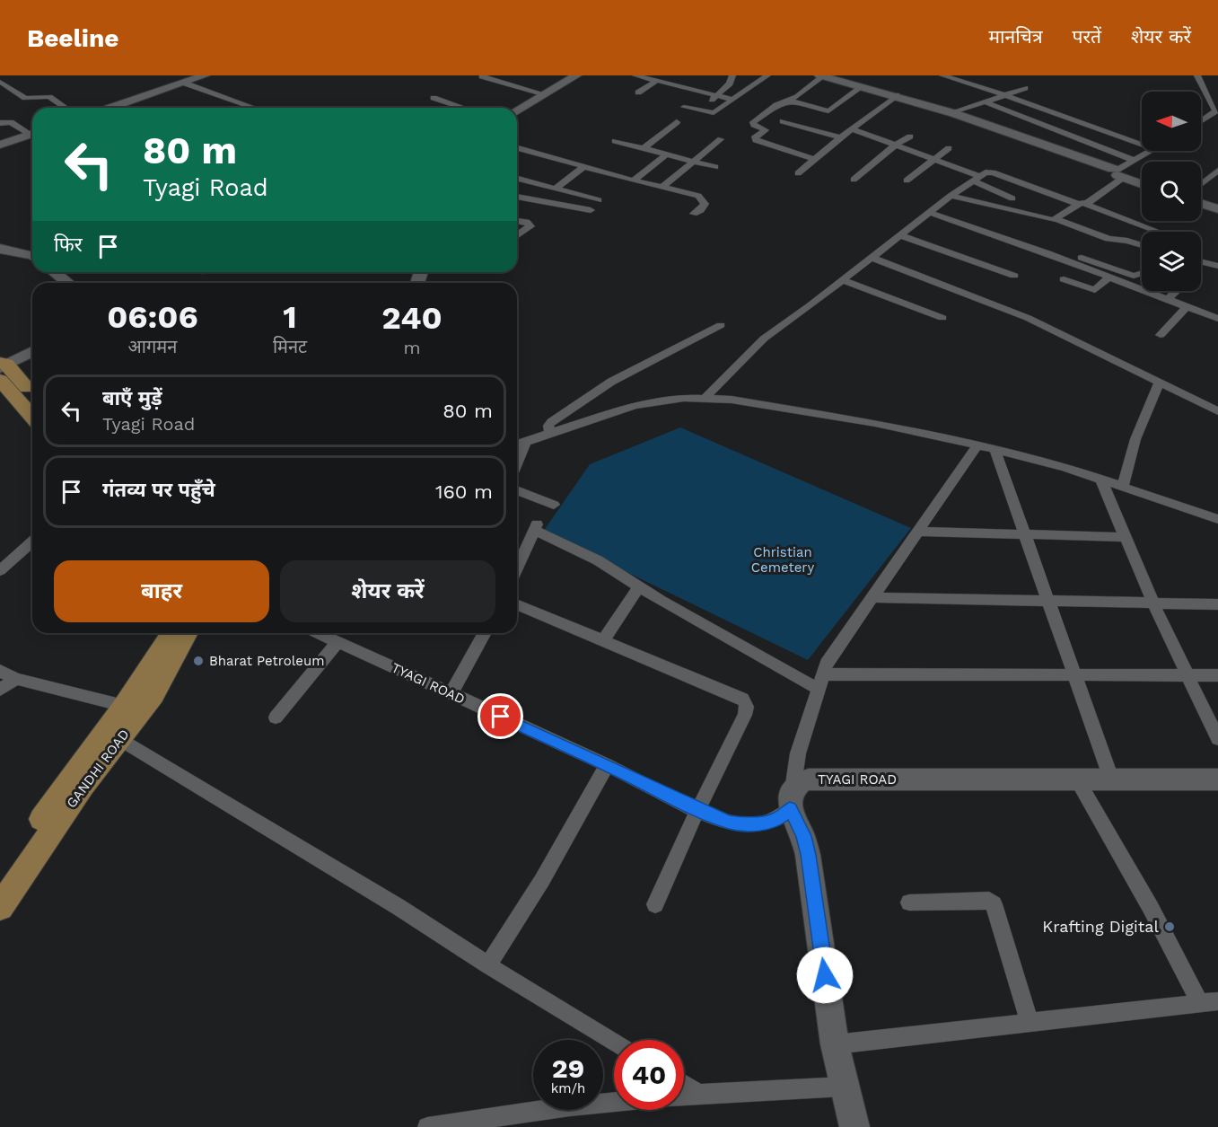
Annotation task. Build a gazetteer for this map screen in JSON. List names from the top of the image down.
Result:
{
  "streets": {
    "main road": ["GANDHI ROAD"],
    "street": ["TYAGI ROAD"]
  },
  "parks": ["Christian Cemetery"],
  "places": ["Bharat Petroleum", "Krafting Digital"],
  "north": "left",
  "page": {
    "header": "Beeline",
    "nav": ["मानचित्र", "परतें", "शेयर करें"],
    "turn": ["80 m", "Tyagi Road"],
    "then": "फिर",
    "eta": [
      "06:06",
      "आगमन",
      "1",
      "मिनट",
      "240",
      "m"
    ],
    "list": [
      {
        "name": "बाएँ मुड़ें",
        "note": "Tyagi Road",
        "value": "80 m"
      },
      {
        "name": "गंतव्य पर पहुँचे",
        "value": "160 m"
      }
    ],
    "buttons": ["बाहर", "शेयर करें"],
    "speed": "29 km/h",
    "limit": "40"
  }
}
